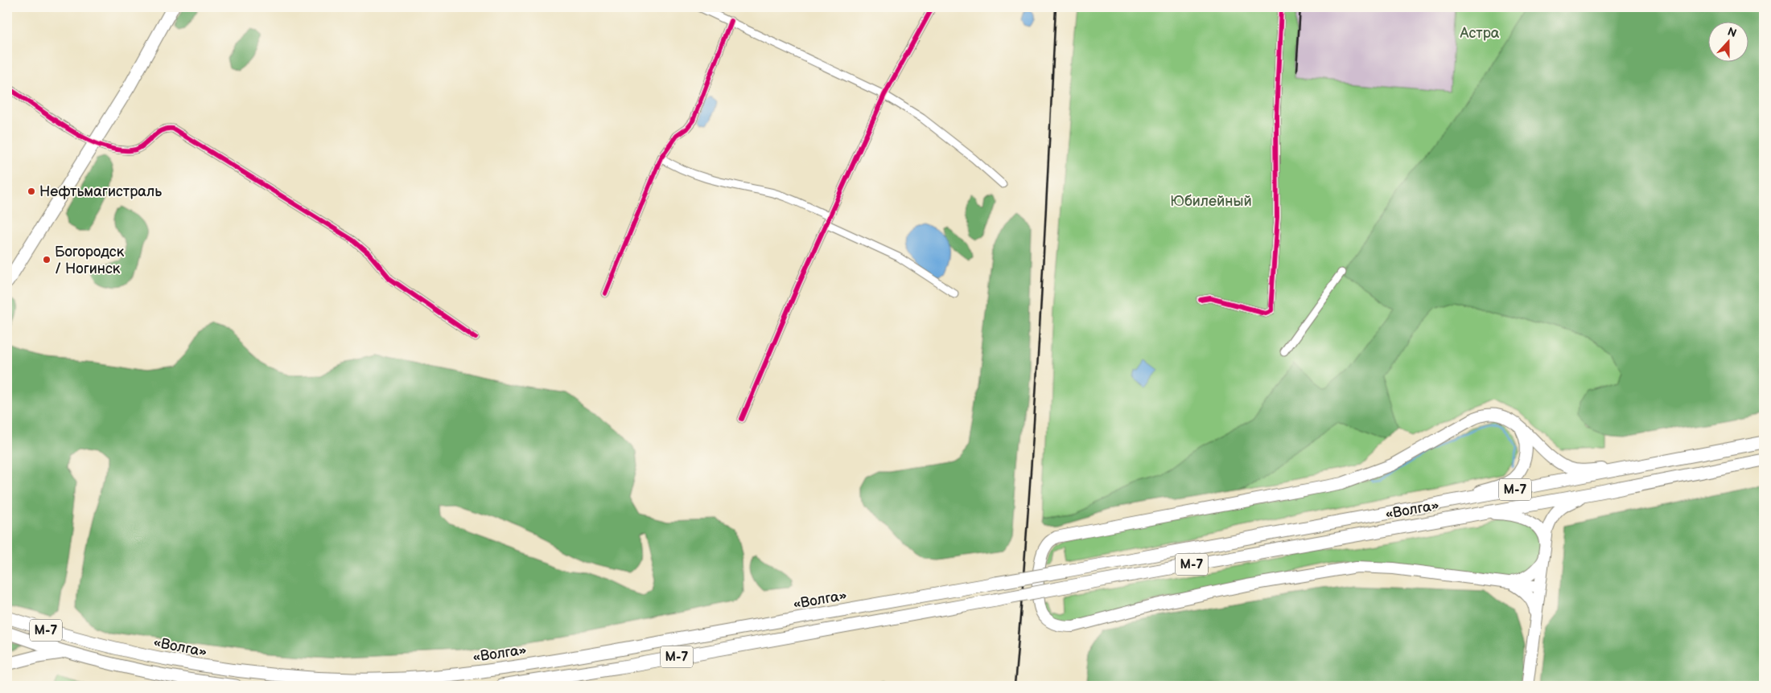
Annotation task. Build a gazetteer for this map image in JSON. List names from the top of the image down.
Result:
{
  "streets": {
    "main road": ["М-7", "«Волга»"]
  },
  "parks": ["Астра", "Юбилейный"],
  "places": ["Нефтьмагистраль", "Богородск / Ногинск"],
  "north": "top"
}
